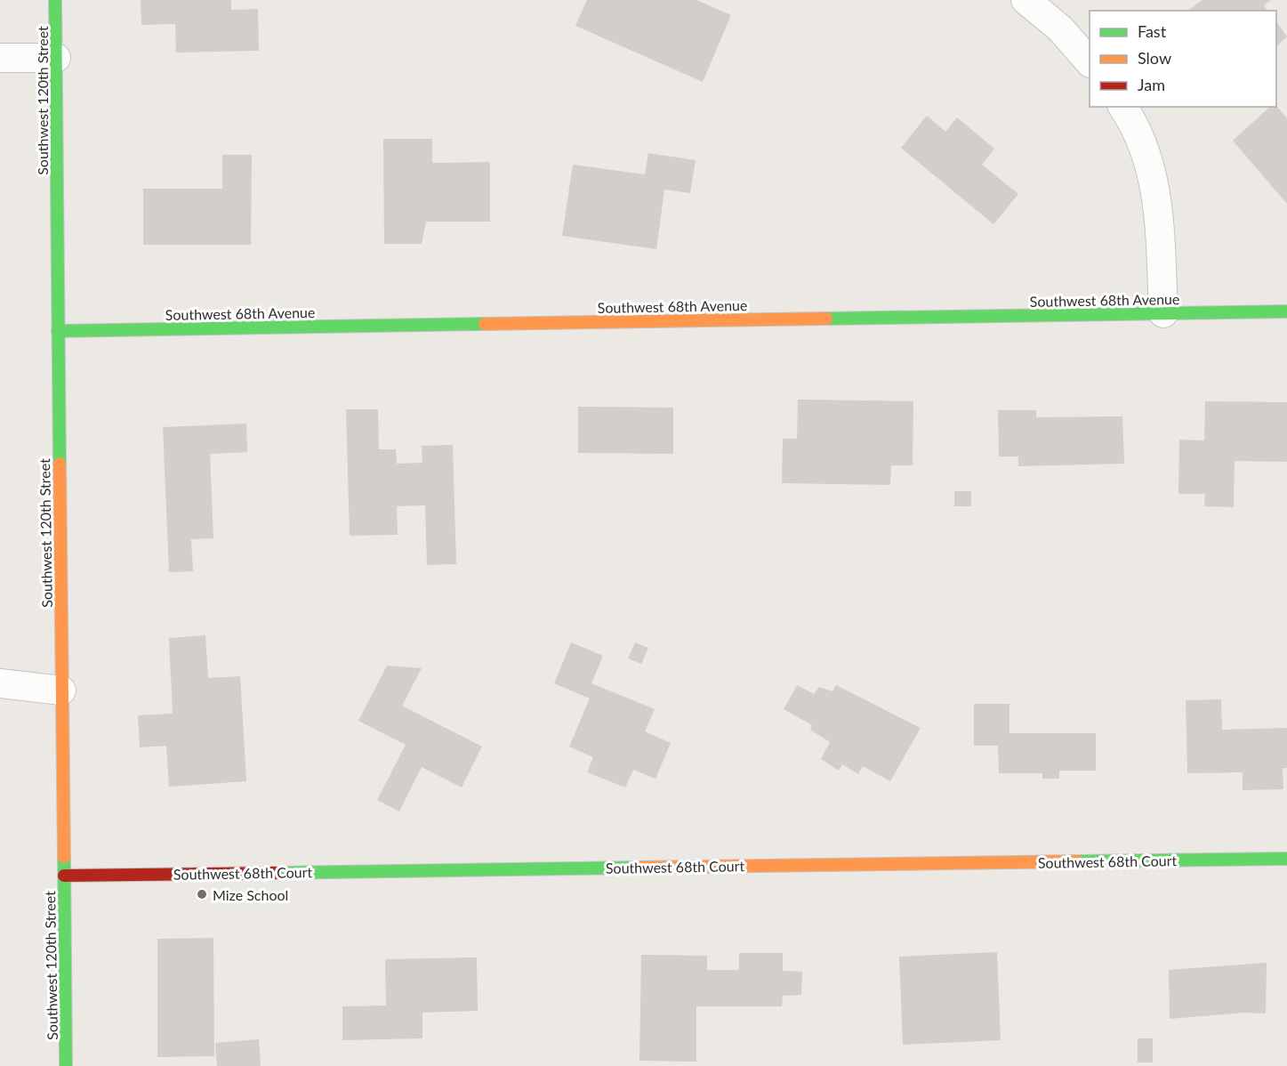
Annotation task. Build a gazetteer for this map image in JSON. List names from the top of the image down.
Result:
{
  "streets": {
    "street": ["Southwest 120th Street", "Southwest 68th Avenue", "Southwest 68th Court"]
  },
  "crossings": [
    ["Southwest 120th Street", "Southwest 68th Avenue"],
    ["Southwest 120th Street", "Southwest 68th Court"]
  ],
  "places": ["Mize School"],
  "legend": ["Fast", "Slow", "Jam"]
}
